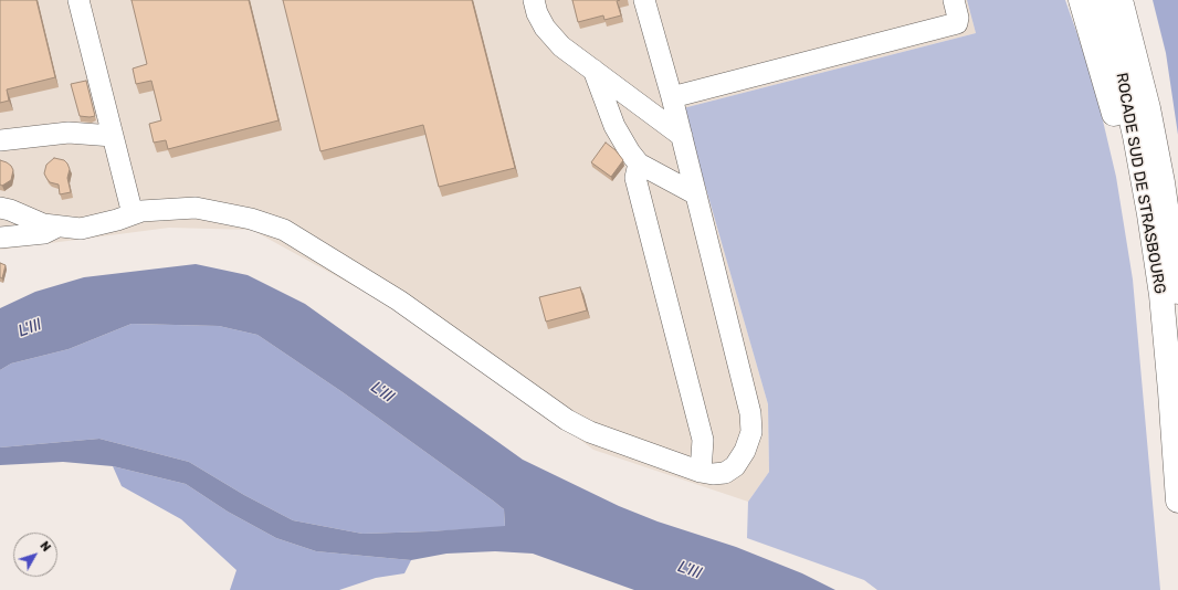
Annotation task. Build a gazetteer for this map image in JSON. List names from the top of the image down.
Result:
{
  "streets": {
    "highway": ["ROCADE SUD DE STRASBOURG"]
  },
  "water": ["L'Ill"],
  "north": "top right"
}
